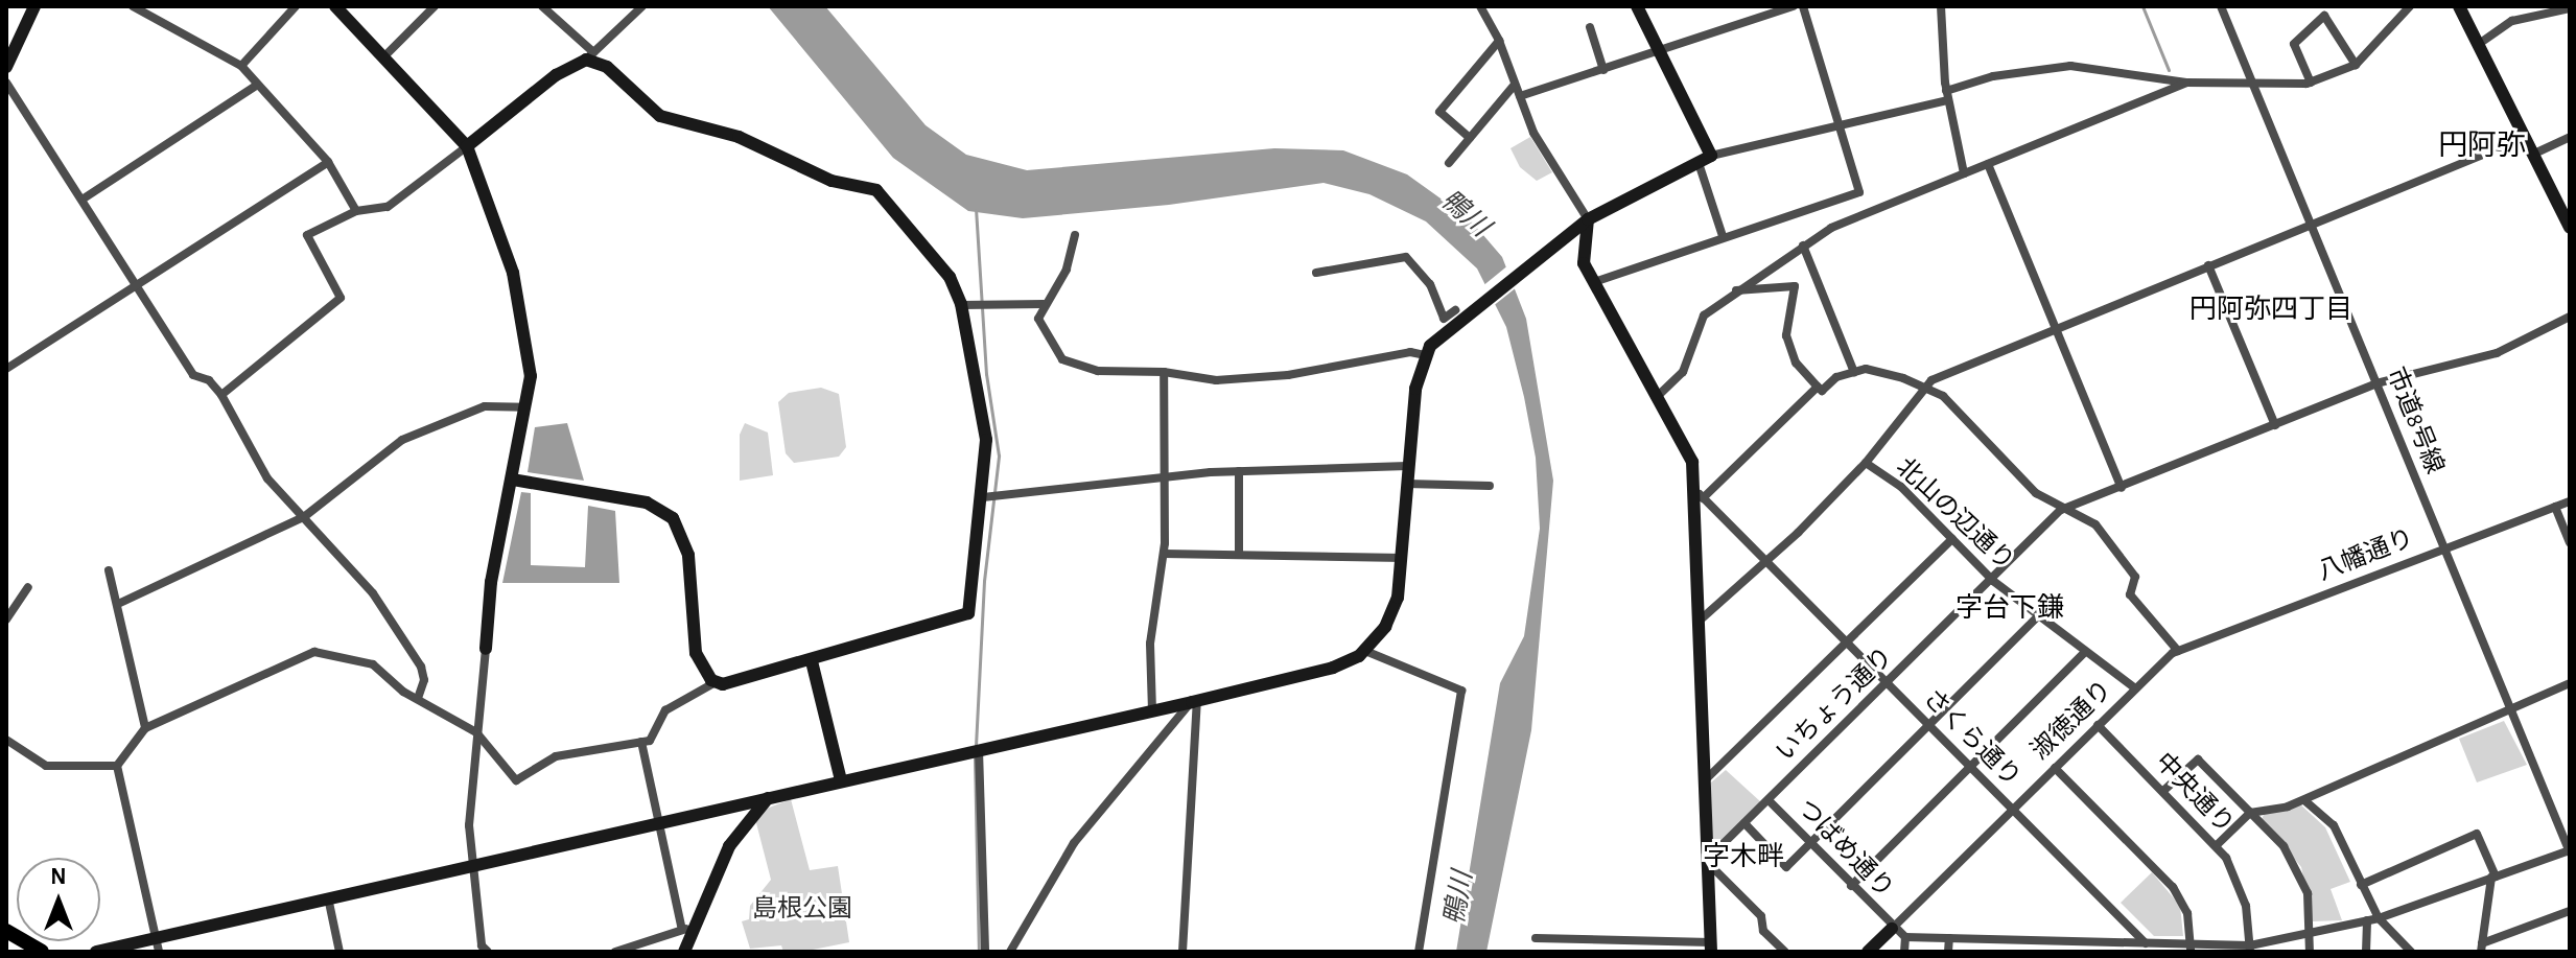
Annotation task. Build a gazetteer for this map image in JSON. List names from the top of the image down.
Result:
{
  "streets": {
    "street": [
      "市道8号線",
      "北山の辺通り",
      "八幡通り",
      "いちょう通り",
      "淑徳通り",
      "さくら通り",
      "中央通り",
      "つばめ通り"
    ]
  },
  "crossings": [
    ["市道8号線", "八幡通り"],
    ["北山の辺通り", "いちょう通り"],
    ["北山の辺通り", "淑徳通り"],
    ["八幡通り", "淑徳通り"],
    ["いちょう通り", "さくら通り"],
    ["いちょう通り", "つばめ通り"],
    ["淑徳通り", "さくら通り"],
    ["淑徳通り", "中央通り"],
    ["淑徳通り", "つばめ通り"]
  ],
  "districts": [
    "円阿弥",
    "円阿弥四丁目",
    "字台下鎌",
    "字木畔"
  ],
  "water": ["鴨川"],
  "parks": ["島根公園"],
  "north": "top"
}
